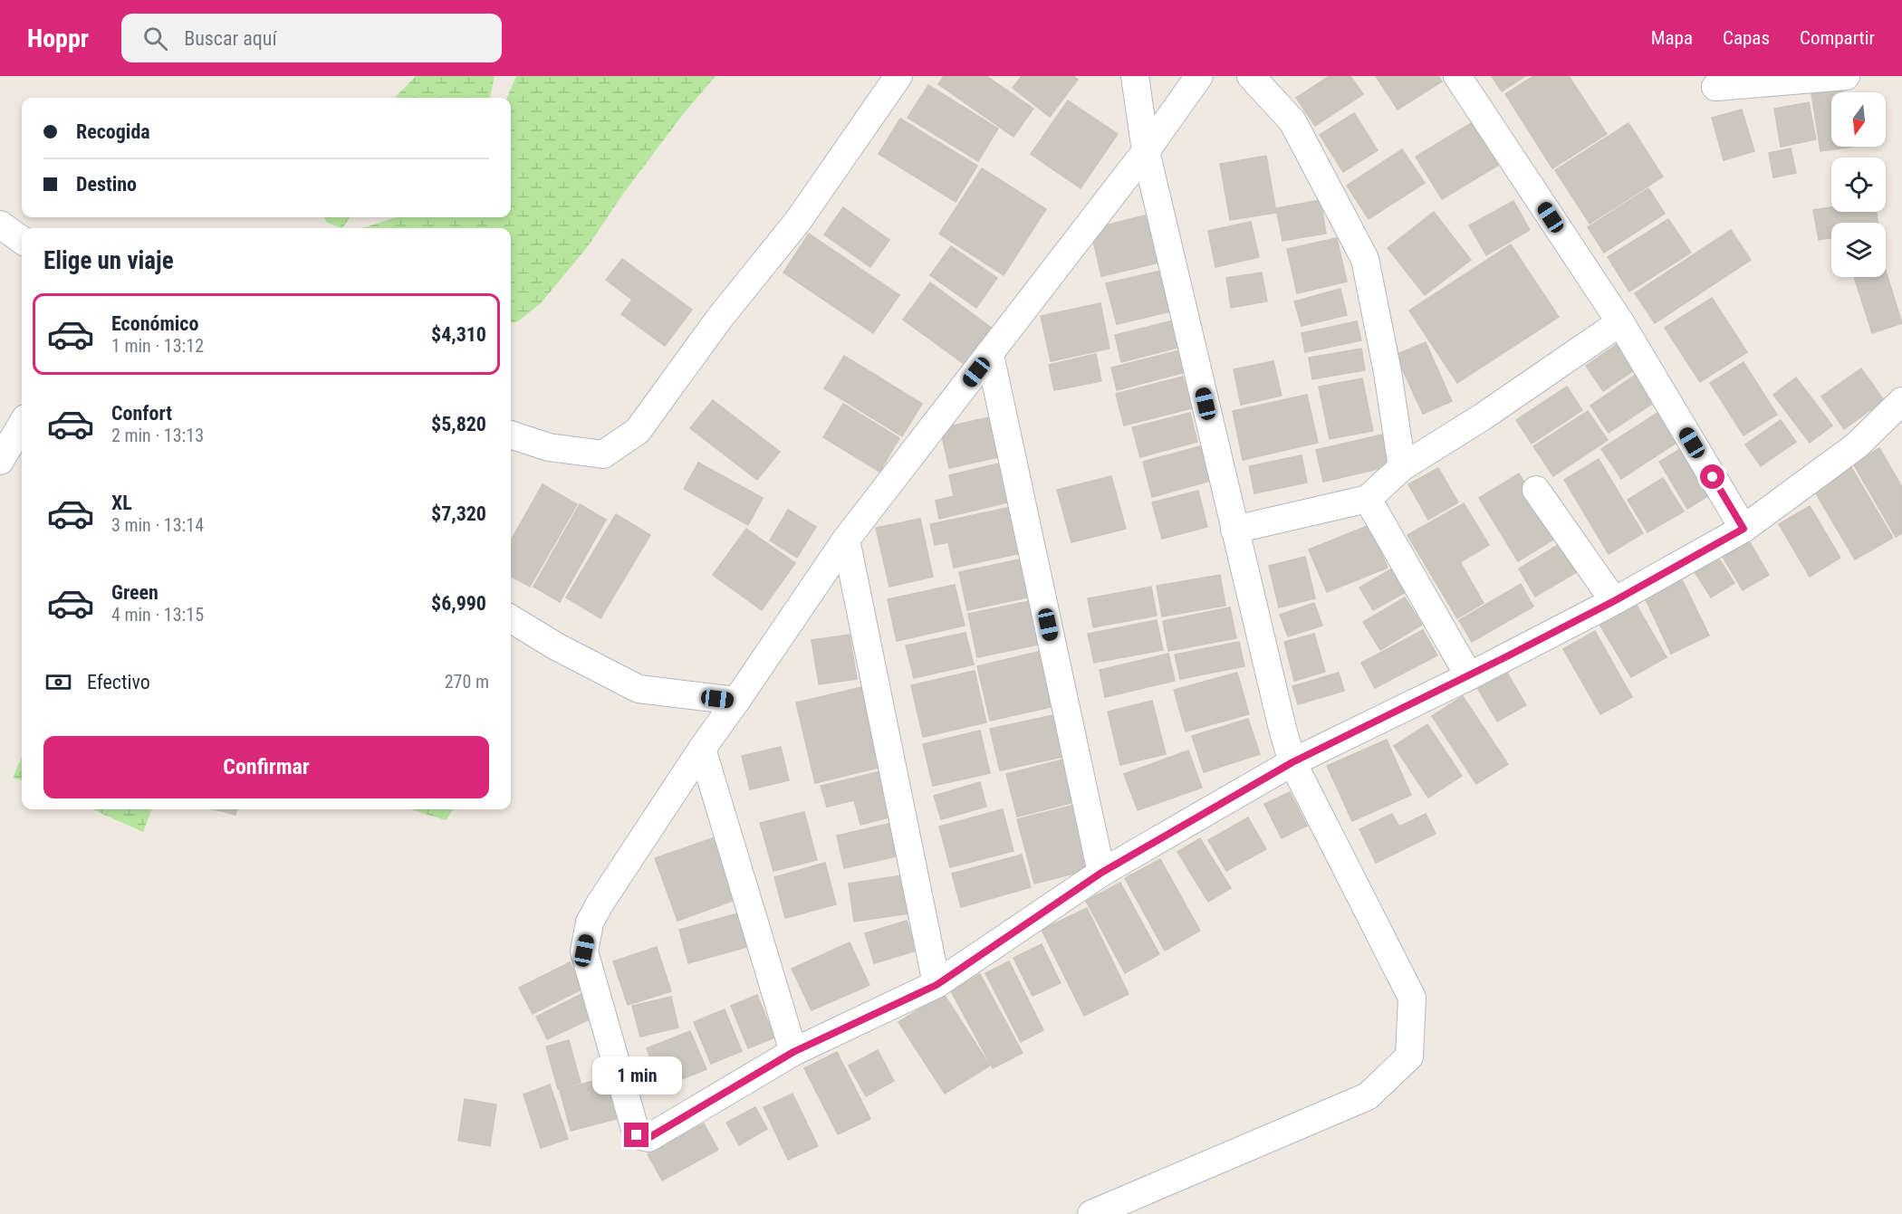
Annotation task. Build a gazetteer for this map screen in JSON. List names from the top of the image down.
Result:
{
  "north": "bottom",
  "page": {
    "header": "Hoppr",
    "search": "Buscar aquí",
    "nav": ["Mapa", "Capas", "Compartir"],
    "banner": ["Recogida", "Destino"],
    "heading": "Elige un viaje",
    "list": [
      {
        "name": "Económico",
        "note": "1 min · 13:12",
        "value": "$4,310"
      },
      {
        "name": "Confort",
        "note": "2 min · 13:13",
        "value": "$5,820"
      },
      {
        "name": "XL",
        "note": "3 min · 13:14",
        "value": "$7,320"
      },
      {
        "name": "Green",
        "note": "4 min · 13:15",
        "value": "$6,990"
      }
    ],
    "pay": ["Efectivo", "270 m"],
    "buttons": "Confirmar",
    "bubble": "1 min"
  }
}
